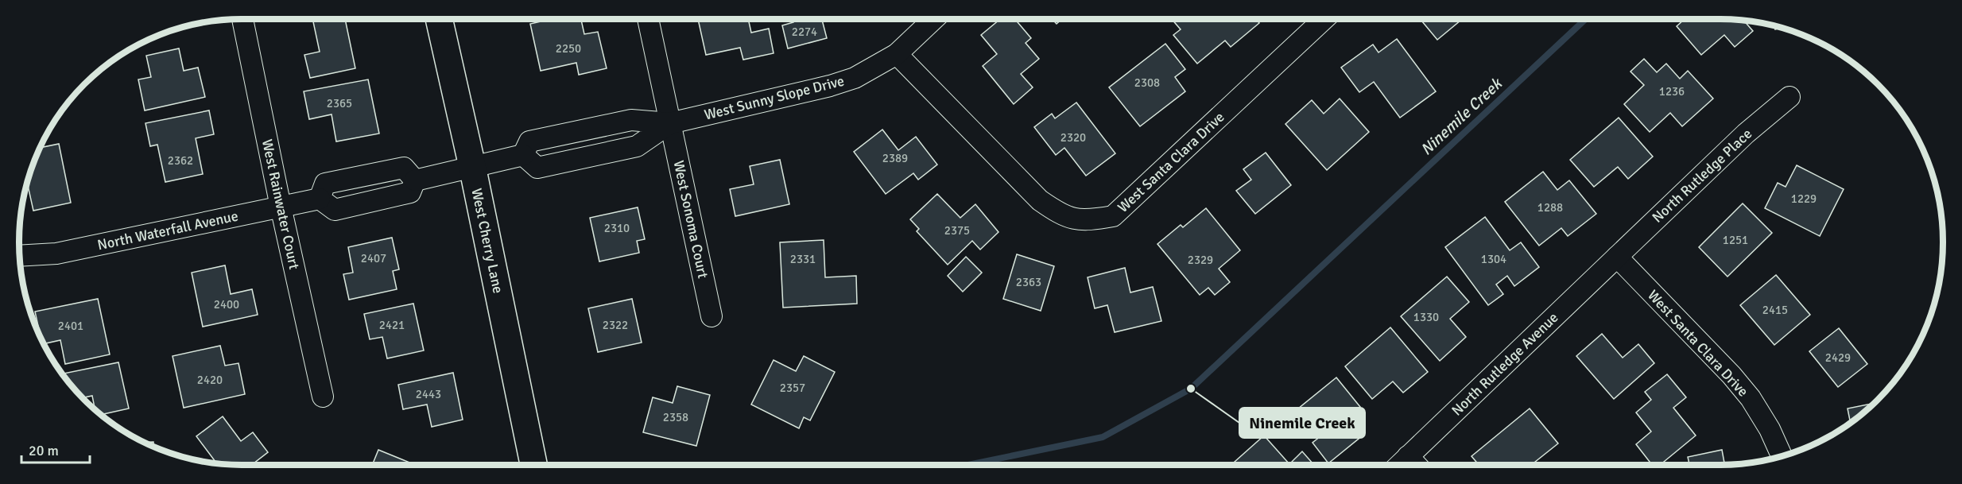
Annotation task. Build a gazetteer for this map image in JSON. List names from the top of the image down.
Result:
{
  "streets": {
    "main road": ["West Cherry Lane"],
    "street": [
      "West Sunny Slope Drive",
      "West Santa Clara Drive",
      "North Rutledge Place",
      "West Rainwater Court",
      "West Sonoma Court",
      "North Waterfall Avenue",
      "North Rutledge Avenue"
    ]
  },
  "crossings": [
    ["West Sunny Slope Drive", "West Santa Clara Drive"],
    ["West Sunny Slope Drive", "West Sonoma Court"],
    ["West Santa Clara Drive", "North Rutledge Place"],
    ["West Santa Clara Drive", "North Rutledge Avenue"],
    ["North Rutledge Place", "North Rutledge Avenue"],
    ["West Rainwater Court", "North Waterfall Avenue"]
  ],
  "water": ["Ninemile Creek"],
  "places": ["Ninemile Creek"],
  "house_numbers": [
    "2274",
    "2250",
    "2308",
    "1236",
    "2365",
    "2320",
    "2389",
    "2362",
    "1229",
    "1288",
    "2310",
    "2375",
    "1251",
    "2407",
    "2331",
    "1304",
    "2329",
    "2363",
    "2400",
    "2415",
    "1330",
    "2421",
    "2322",
    "2401",
    "2429",
    "2420",
    "2357",
    "2443",
    "2358"
  ],
  "scale_bar": "20 m"
}
